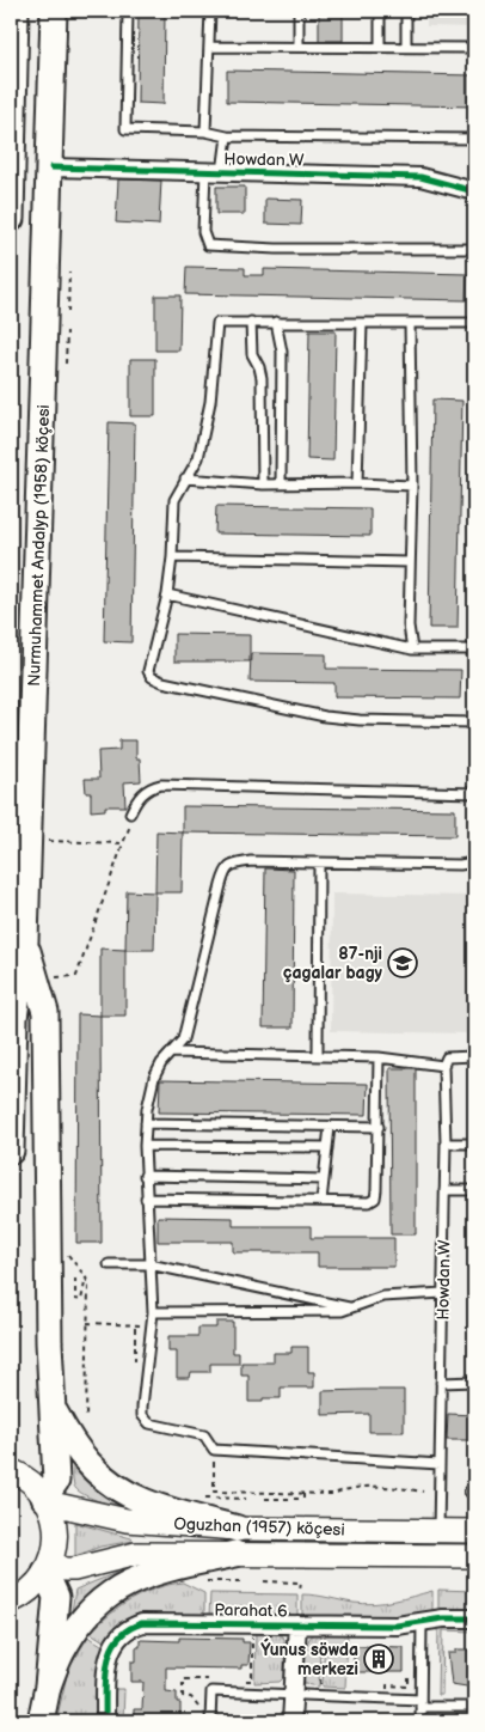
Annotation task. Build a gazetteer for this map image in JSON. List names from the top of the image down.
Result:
{
  "streets": {
    "main road": ["Nurmuhammet Andalyp (1958) köçesi", "Oguzhan (1957) köçesi"],
    "street": ["Howdan W", "Parahat 6"]
  },
  "crossings": [
    ["Howdan W", "Nurmuhammet Andalyp (1958) köçesi"],
    ["Howdan W", "Oguzhan (1957) köçesi"]
  ],
  "places": {
    "school or university": ["87-nji çagalar bagy"],
    "building": ["Ýunus söwda merkezi"]
  }
}
